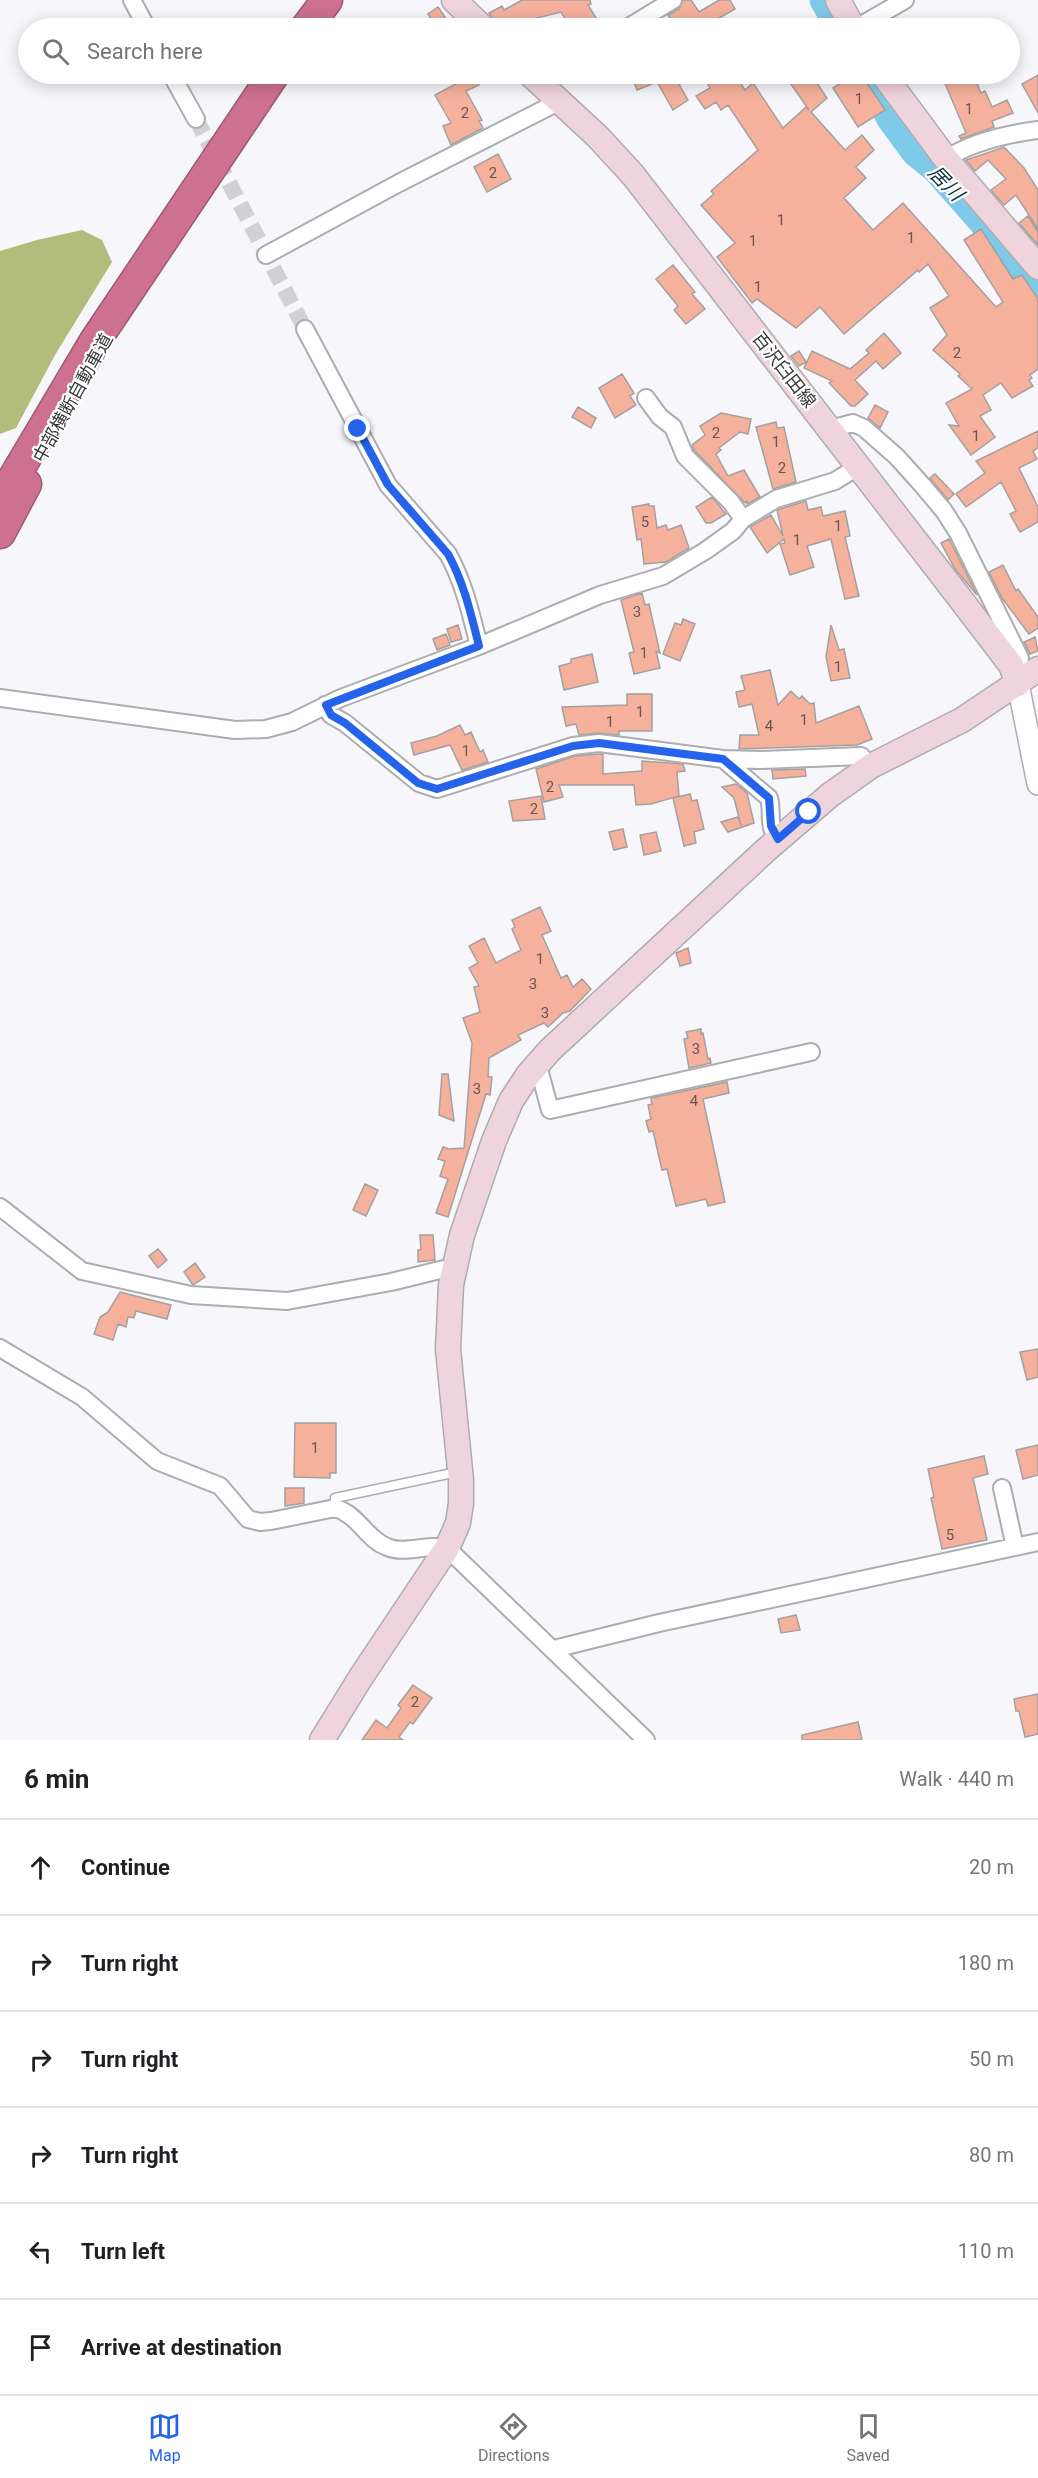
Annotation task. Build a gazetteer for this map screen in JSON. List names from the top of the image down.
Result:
{
  "streets": {
    "highway": ["中部横断自動車道"],
    "main road": ["百沢臼田線"]
  },
  "water": ["居川"],
  "house_numbers": [
    "1",
    "1",
    "2",
    "2",
    "1",
    "1",
    "1",
    "1",
    "2",
    "2",
    "1",
    "1",
    "2",
    "5",
    "1",
    "1",
    "3",
    "1",
    "1",
    "1",
    "1",
    "1",
    "4",
    "1",
    "2",
    "2",
    "1",
    "3",
    "3",
    "3",
    "3",
    "4",
    "1",
    "5",
    "2"
  ],
  "page": {
    "search": "Search here",
    "heading": ["6 min", "Walk · 440 m"],
    "list": [
      ["Continue", "20 m"],
      ["Turn right", "180 m"],
      ["Turn right", "50 m"],
      ["Turn right", "80 m"],
      ["Turn left", "110 m"],
      "Arrive at destination"
    ],
    "nav": ["Map", "Directions", "Saved"]
  }
}
